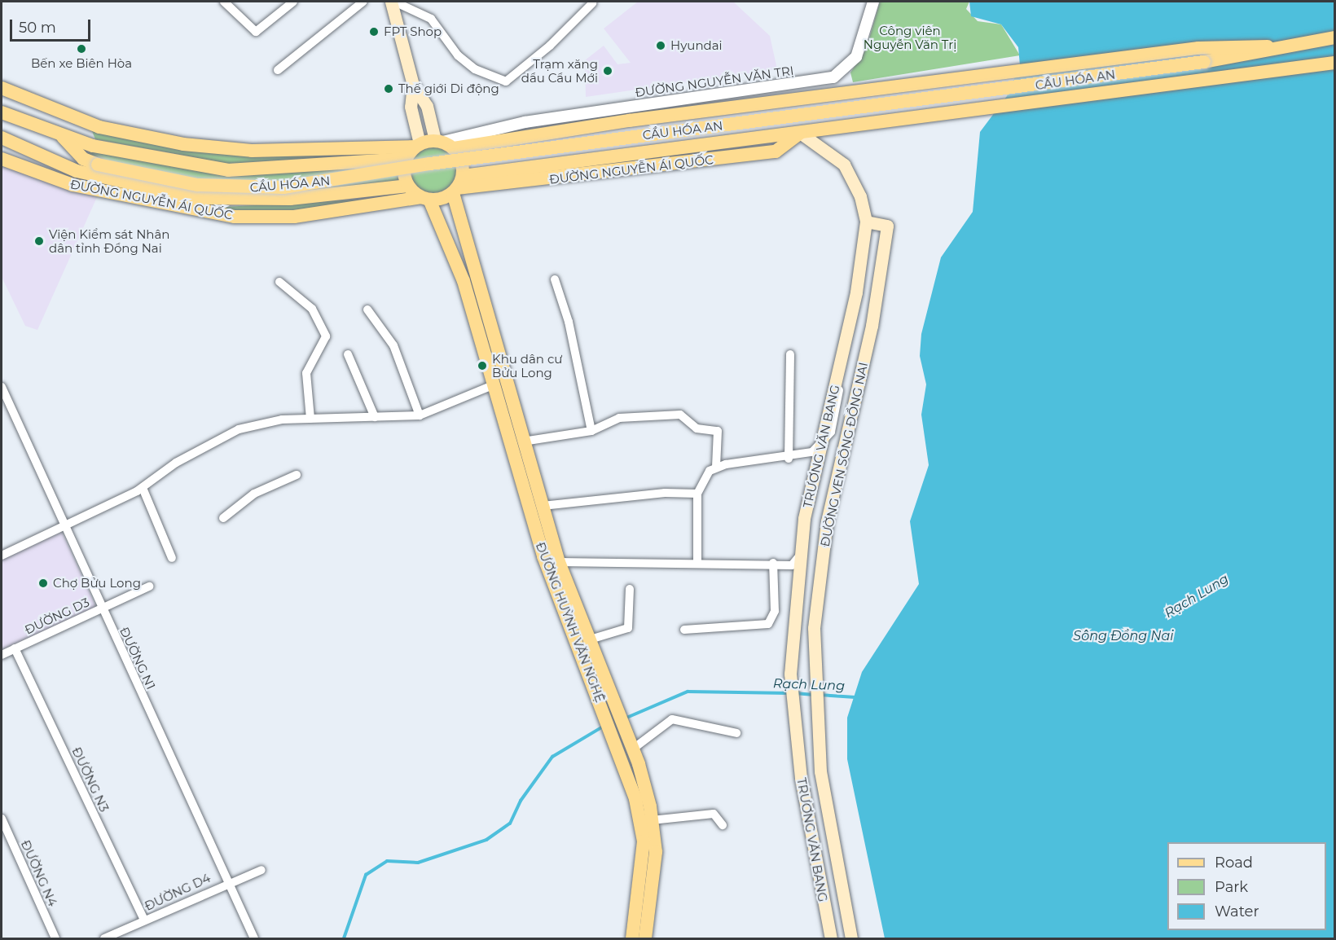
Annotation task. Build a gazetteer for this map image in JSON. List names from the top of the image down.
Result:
{
  "streets": {
    "main road": [
      "CẦU HÓA AN",
      "ĐƯỜNG NGUYỄN ÁI QUỐC",
      "TRƯƠNG VĂN BANG",
      "ĐƯỜNG VEN SÔNG ĐỒNG NAI",
      "ĐƯỜNG HUỲNH VĂN NGHỆ"
    ],
    "street": [
      "ĐƯỜNG NGUYỄN VĂN TRỊ",
      "ĐƯỜNG D3",
      "ĐƯỜNG N1",
      "ĐƯỜNG N3",
      "ĐƯỜNG N4",
      "ĐƯỜNG D4"
    ]
  },
  "crossings": [
    ["CẦU HÓA AN", "ĐƯỜNG NGUYỄN ÁI QUỐC"],
    ["ĐƯỜNG NGUYỄN VĂN TRỊ", "ĐƯỜNG NGUYỄN ÁI QUỐC"],
    ["ĐƯỜNG NGUYỄN VĂN TRỊ", "ĐƯỜNG HUỲNH VĂN NGHỆ"],
    ["ĐƯỜNG NGUYỄN ÁI QUỐC", "ĐƯỜNG HUỲNH VĂN NGHỆ"],
    ["TRƯƠNG VĂN BANG", "ĐƯỜNG VEN SÔNG ĐỒNG NAI"],
    ["ĐƯỜNG D3", "ĐƯỜNG N1"],
    ["ĐƯỜNG D3", "ĐƯỜNG N3"],
    ["ĐƯỜNG N1", "ĐƯỜNG D4"],
    ["ĐƯỜNG N3", "ĐƯỜNG D4"]
  ],
  "water": ["Rạch Lung", "Sông Đồng Nai"],
  "parks": ["Công viên Nguyễn Văn Trị"],
  "places": [
    "FPT Shop",
    "Hyundai",
    "Bến xe Biên Hòa",
    "Trạm xăng dầu Cầu Mới",
    "Thế giới Di động",
    "Viện Kiểm sát Nhân dân tỉnh Đồng Nai",
    "Khu dân cư Bửu Long",
    "Chợ Bửu Long"
  ],
  "legend": ["Road", "Park", "Water"],
  "scale_bar": "50 m"
}
